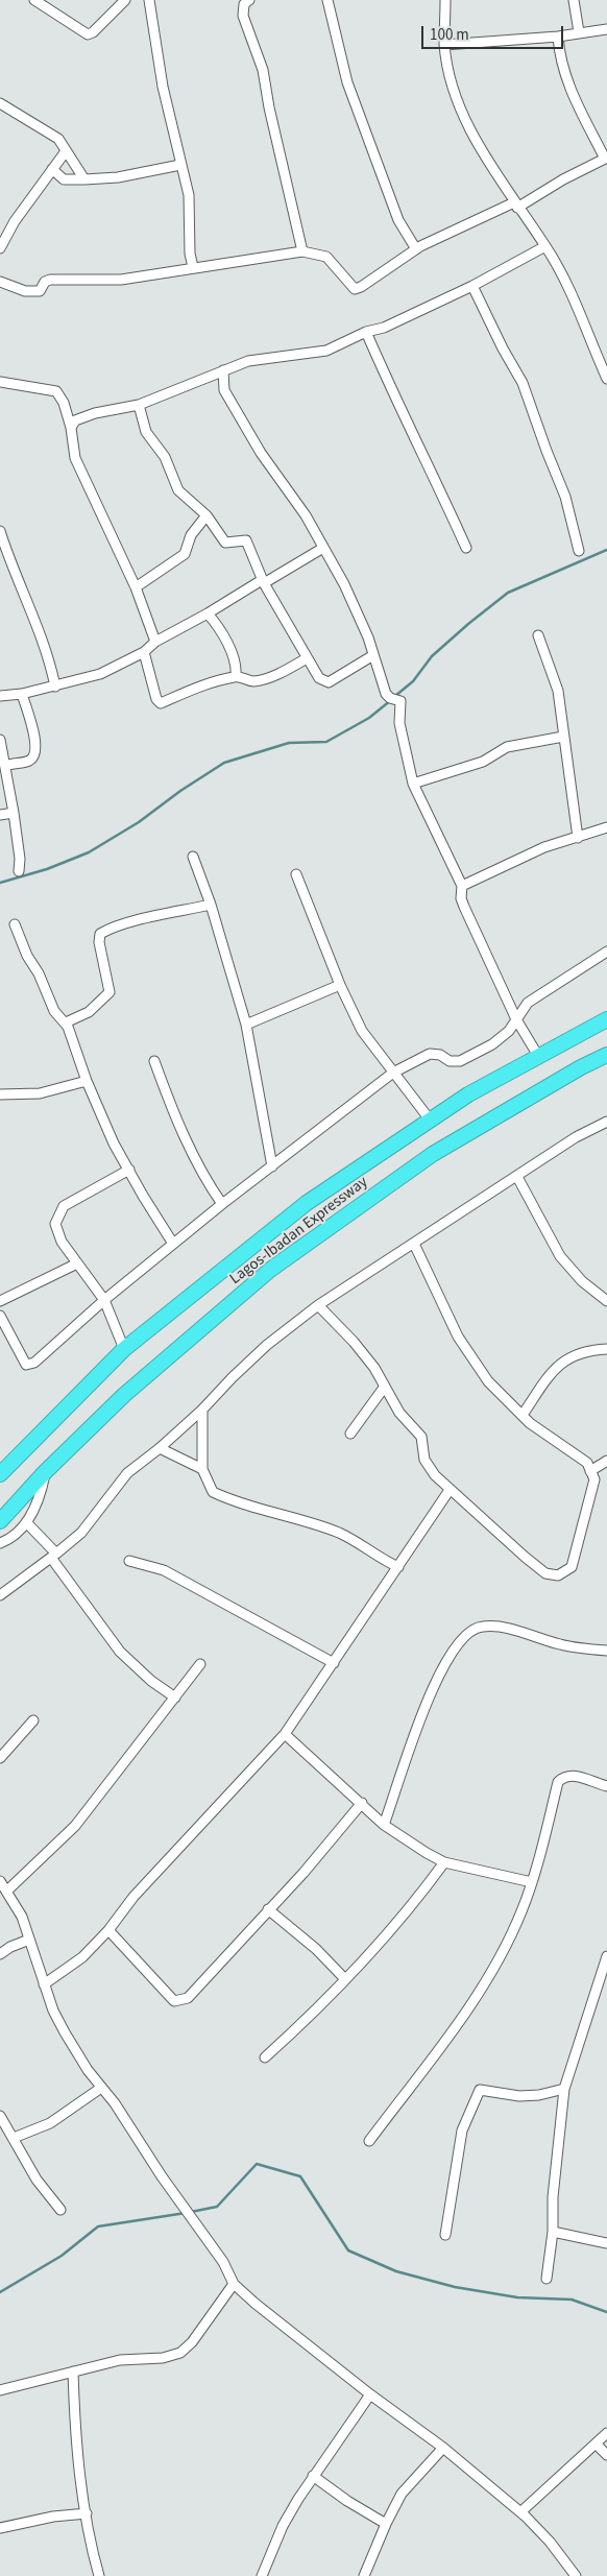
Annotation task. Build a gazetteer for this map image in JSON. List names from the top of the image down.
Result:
{
  "streets": {
    "highway": ["Lagos-Ibadan Expressway"]
  },
  "scale_bar": "100 m"
}
